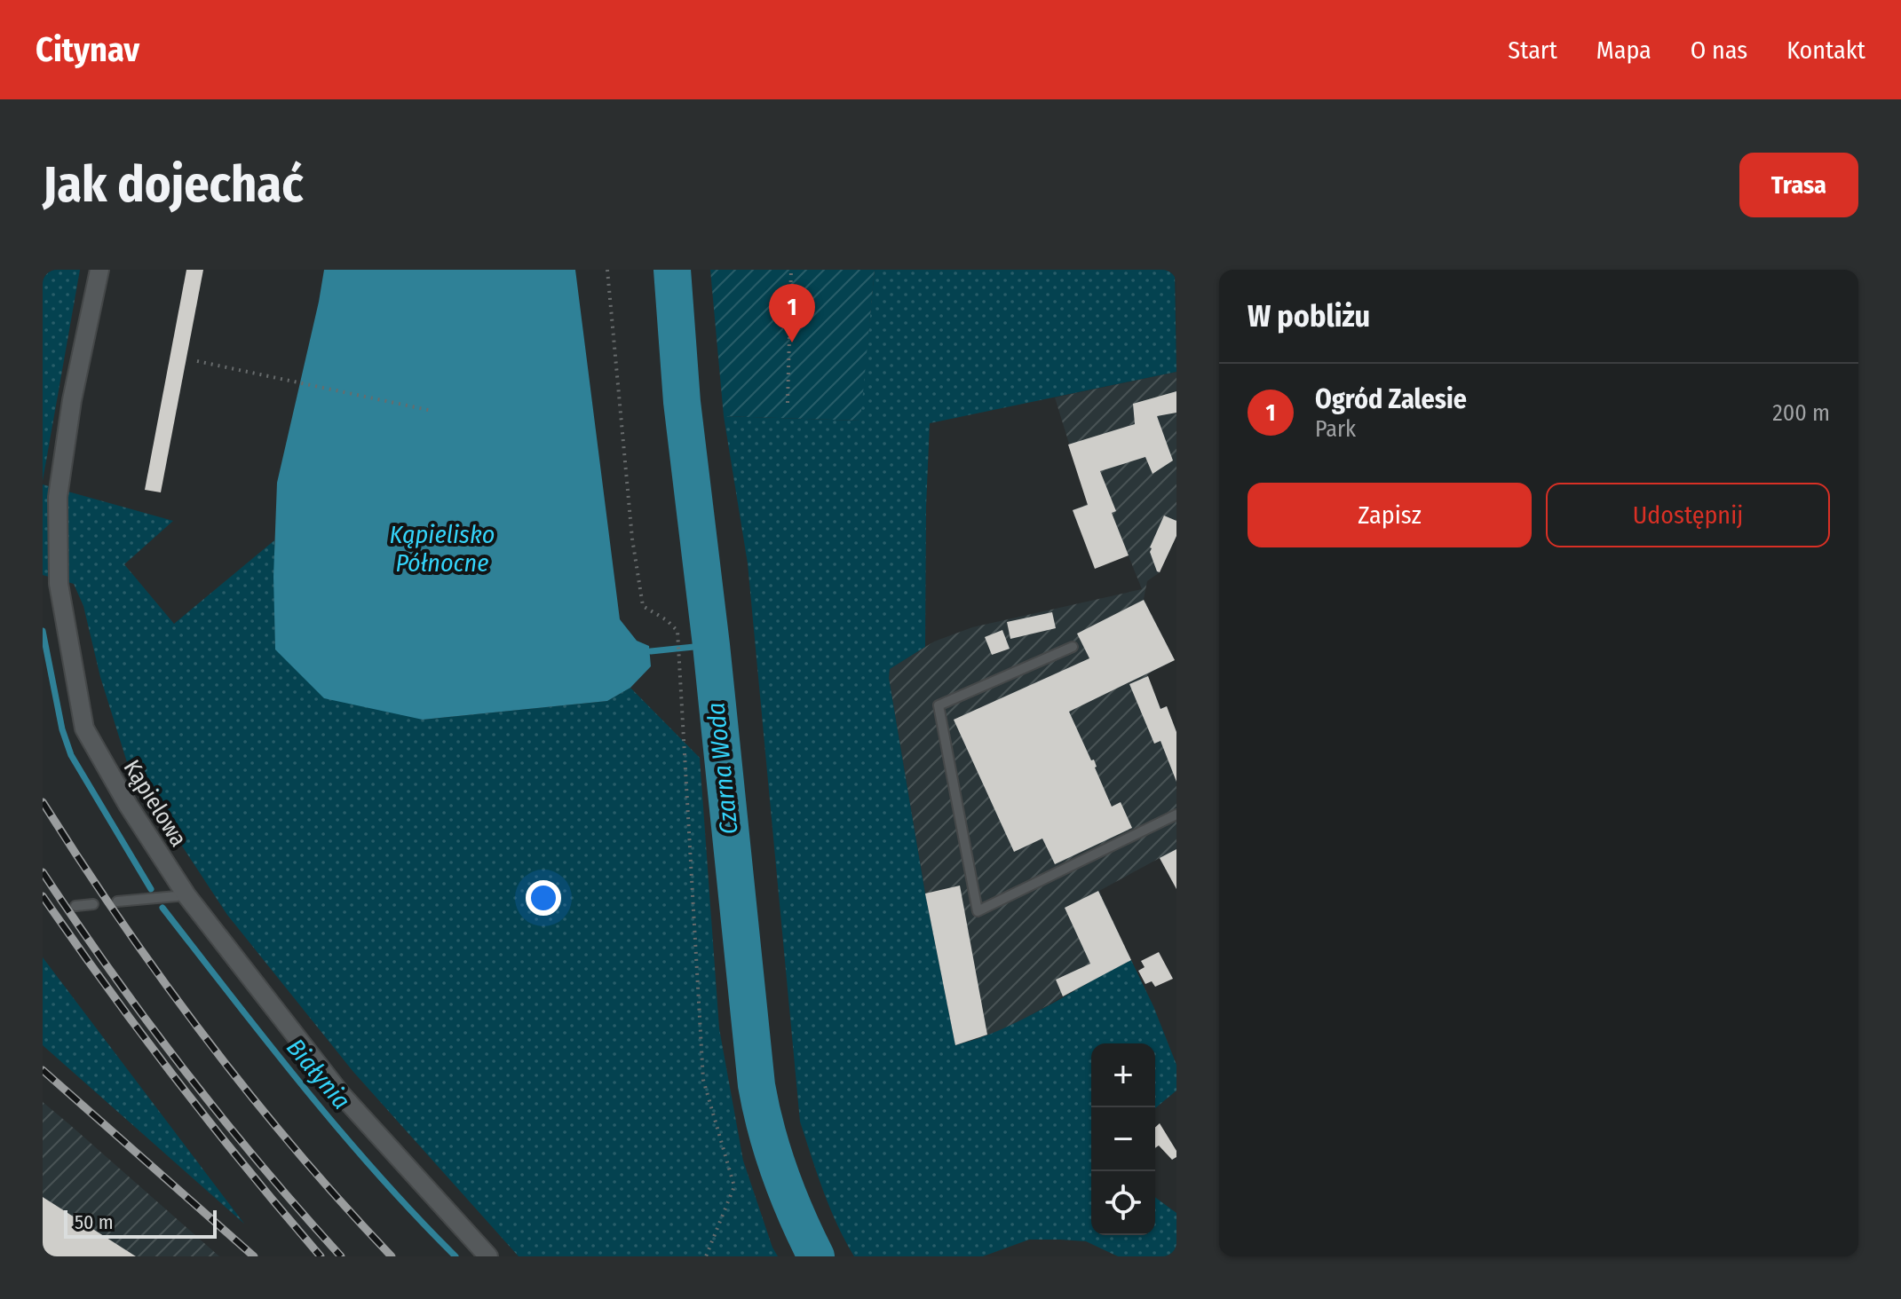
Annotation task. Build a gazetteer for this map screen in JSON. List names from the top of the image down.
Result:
{
  "streets": {
    "street": ["Kąpielowa"]
  },
  "water": ["Kąpielisko Północne", "Czarna Woda", "Białynia"],
  "scale_bar": "50 m",
  "page": {
    "header": "Citynav",
    "nav": [
      "Start",
      "Mapa",
      "O nas",
      "Kontakt"
    ],
    "buttons": [
      "Trasa",
      ["Zapisz", "Udostępnij"]
    ],
    "title": "Jak dojechać",
    "heading": "W pobliżu",
    "pins": "1",
    "list": [
      {
        "mark": "1",
        "name": "Ogród Zalesie",
        "note": "Park",
        "value": "200 m"
      }
    ],
    "map_buttons": ["+", "−"],
    "scale": "50 m"
  }
}
